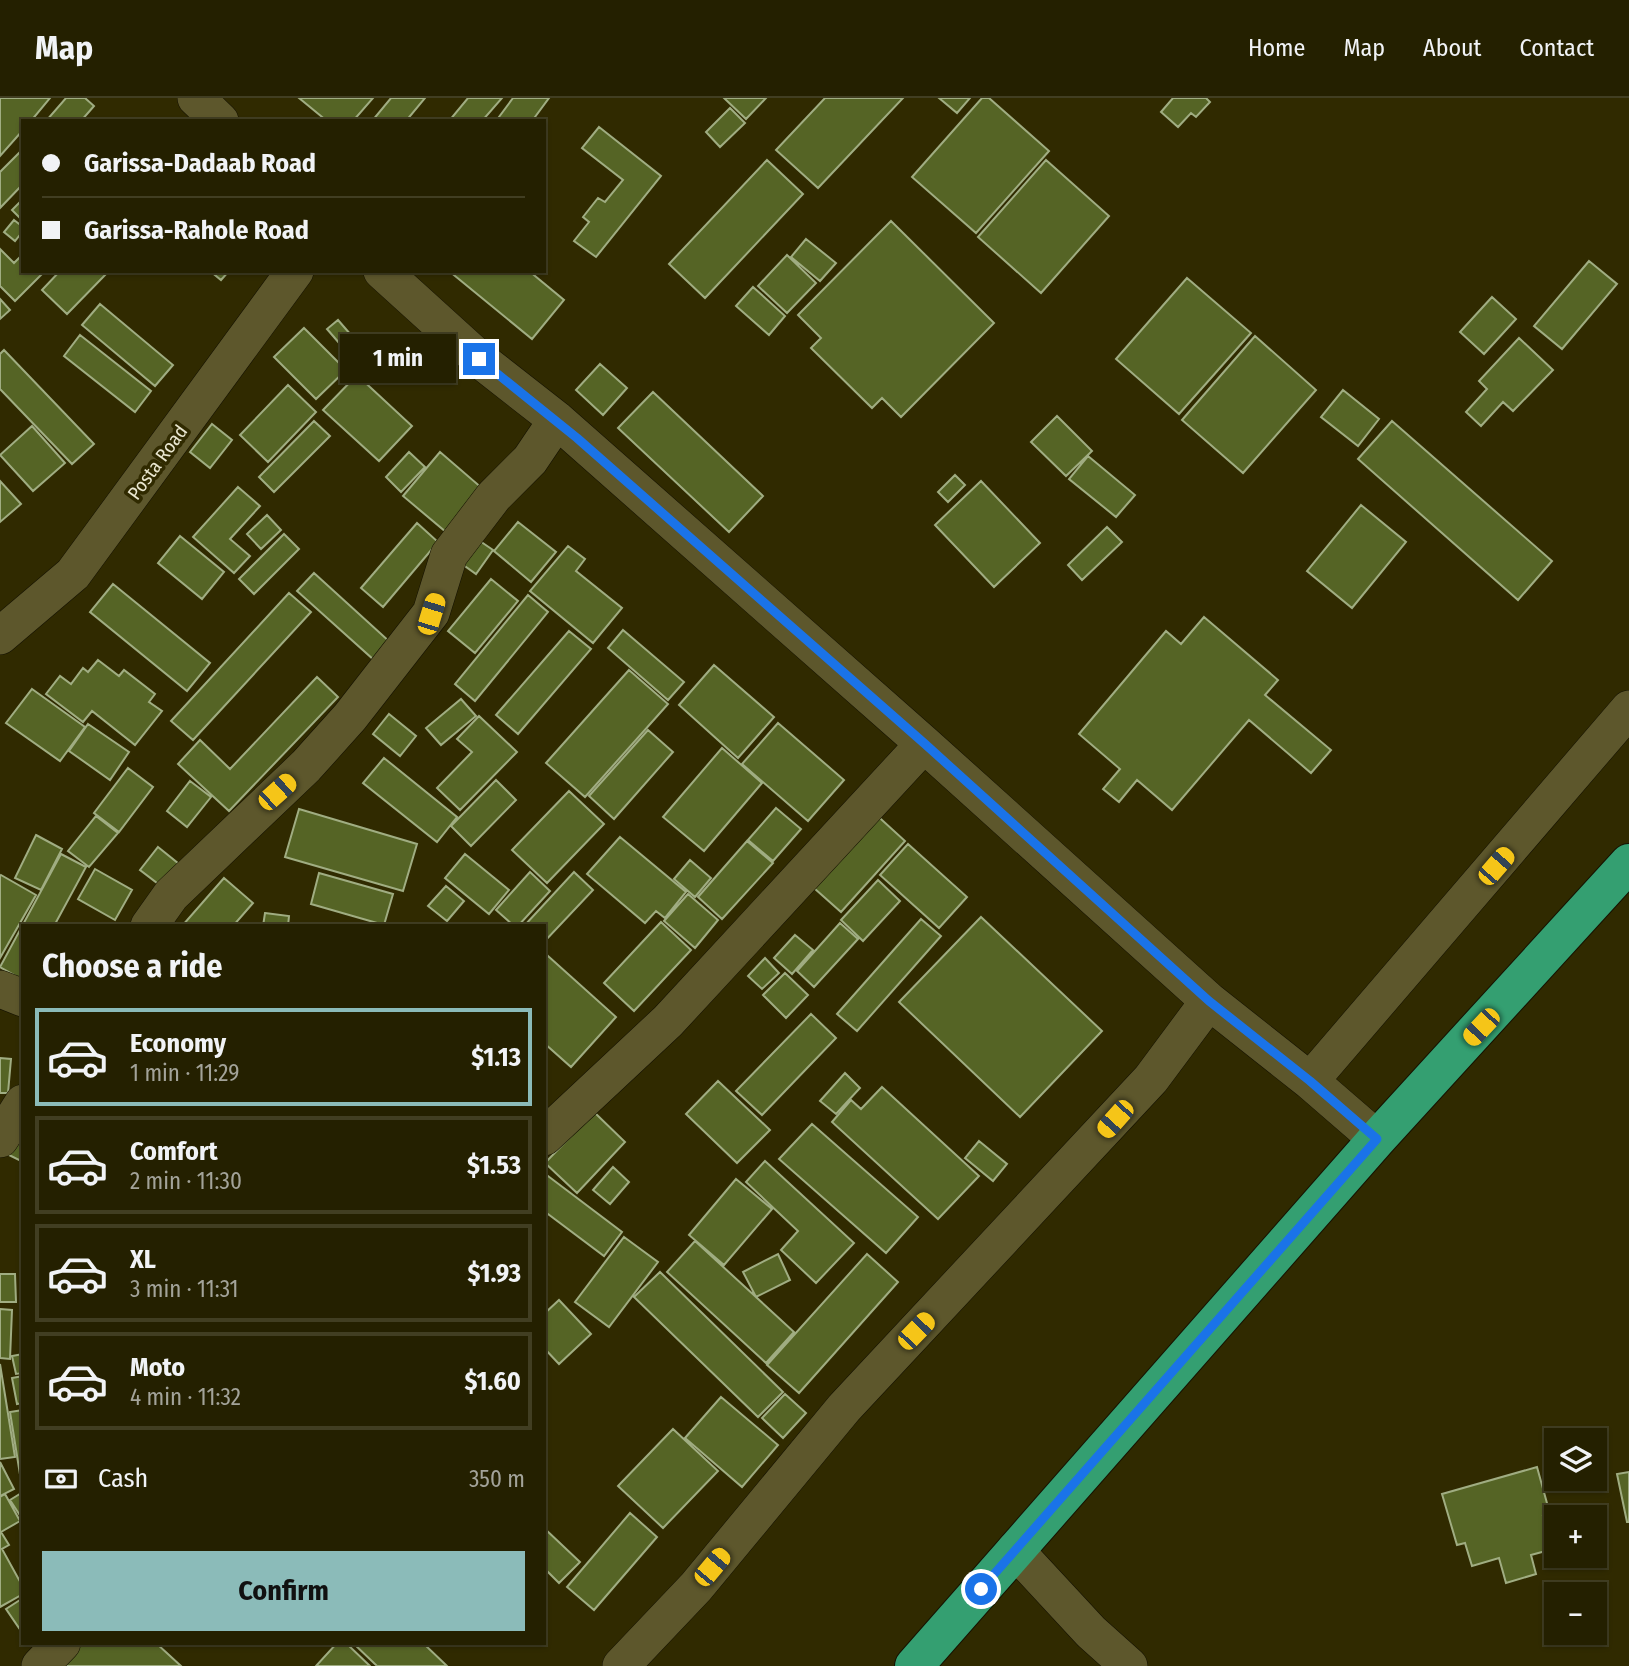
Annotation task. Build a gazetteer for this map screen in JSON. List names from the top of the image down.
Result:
{
  "streets": {
    "street": ["Posta Road"]
  },
  "page": {
    "header": "Map",
    "nav": [
      "Home",
      "Map",
      "About",
      "Contact"
    ],
    "banner": ["Garissa-Dadaab Road", "Garissa-Rahole Road"],
    "bubble": "1 min",
    "heading": "Choose a ride",
    "list": [
      {
        "name": "Economy",
        "note": "1 min · 11:29",
        "value": "$1.13"
      },
      {
        "name": "Comfort",
        "note": "2 min · 11:30",
        "value": "$1.53"
      },
      {
        "name": "XL",
        "note": "3 min · 11:31",
        "value": "$1.93"
      },
      {
        "name": "Moto",
        "note": "4 min · 11:32",
        "value": "$1.60"
      }
    ],
    "map_buttons": ["+", "−"],
    "pay": ["Cash", "350 m"],
    "buttons": "Confirm"
  }
}
